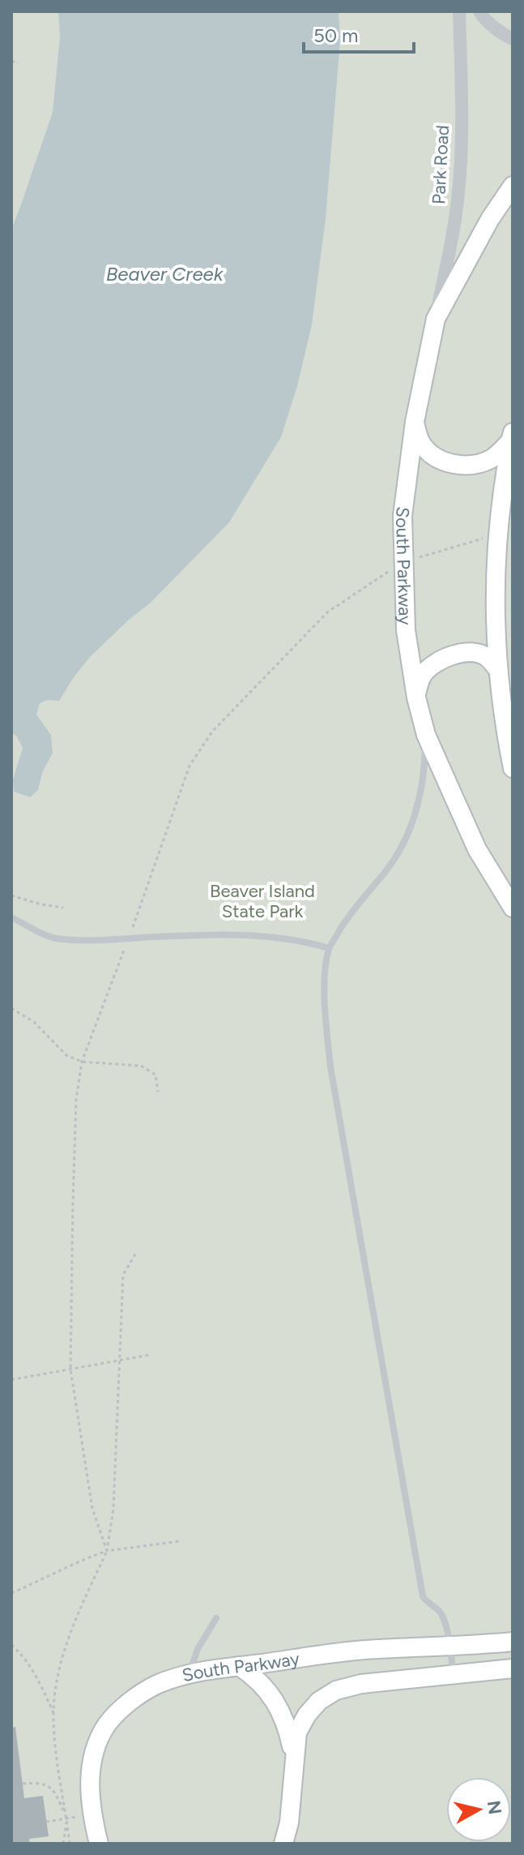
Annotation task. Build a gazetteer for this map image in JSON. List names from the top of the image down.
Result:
{
  "streets": {
    "street": ["Park Road", "South Parkway"]
  },
  "crossings": [
    ["Park Road", "South Parkway"]
  ],
  "water": ["Beaver Creek"],
  "parks": ["Beaver Island State Park"],
  "scale_bar": "50 m",
  "north": "right"
}
